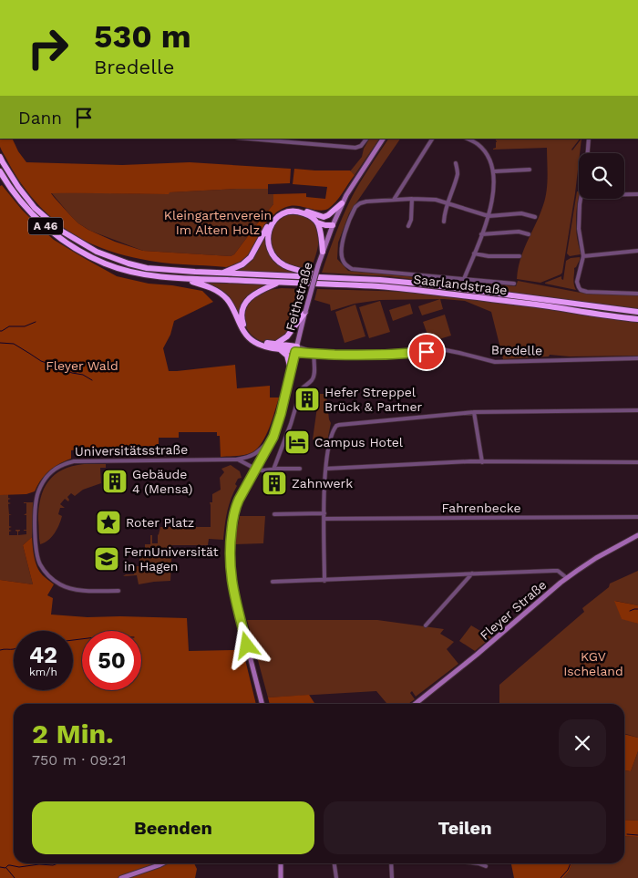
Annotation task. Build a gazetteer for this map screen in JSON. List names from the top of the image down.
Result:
{
  "streets": {
    "highway": ["A 46", "Saarlandstraße"],
    "main road": ["Feithstraße", "Fleyer Straße"],
    "street": ["Bredelle", "Universitätsstraße", "Fahrenbecke"]
  },
  "crossings": [
    ["A 46", "Saarlandstraße"],
    ["Feithstraße", "Bredelle"],
    ["Feithstraße", "Universitätsstraße"]
  ],
  "parks": ["Kleingartenverein Im Alten Holz", "Fleyer Wald", "KGV Ischeland"],
  "places": {
    "building": ["Hefer Streppel Brück & Partner", "Gebäude 4 (Mensa)", "Zahnwerk"],
    "hotel": ["Campus Hotel"],
    "place": ["Roter Platz"],
    "school or university": ["FernUniversität in Hagen"]
  },
  "page": {
    "turn": ["530 m", "Bredelle"],
    "then": "Dann",
    "speed": "42 km/h",
    "limit": "50",
    "heading": ["2 Min.", "750 m · 09:21"],
    "buttons": ["Beenden", "Teilen"]
  }
}
